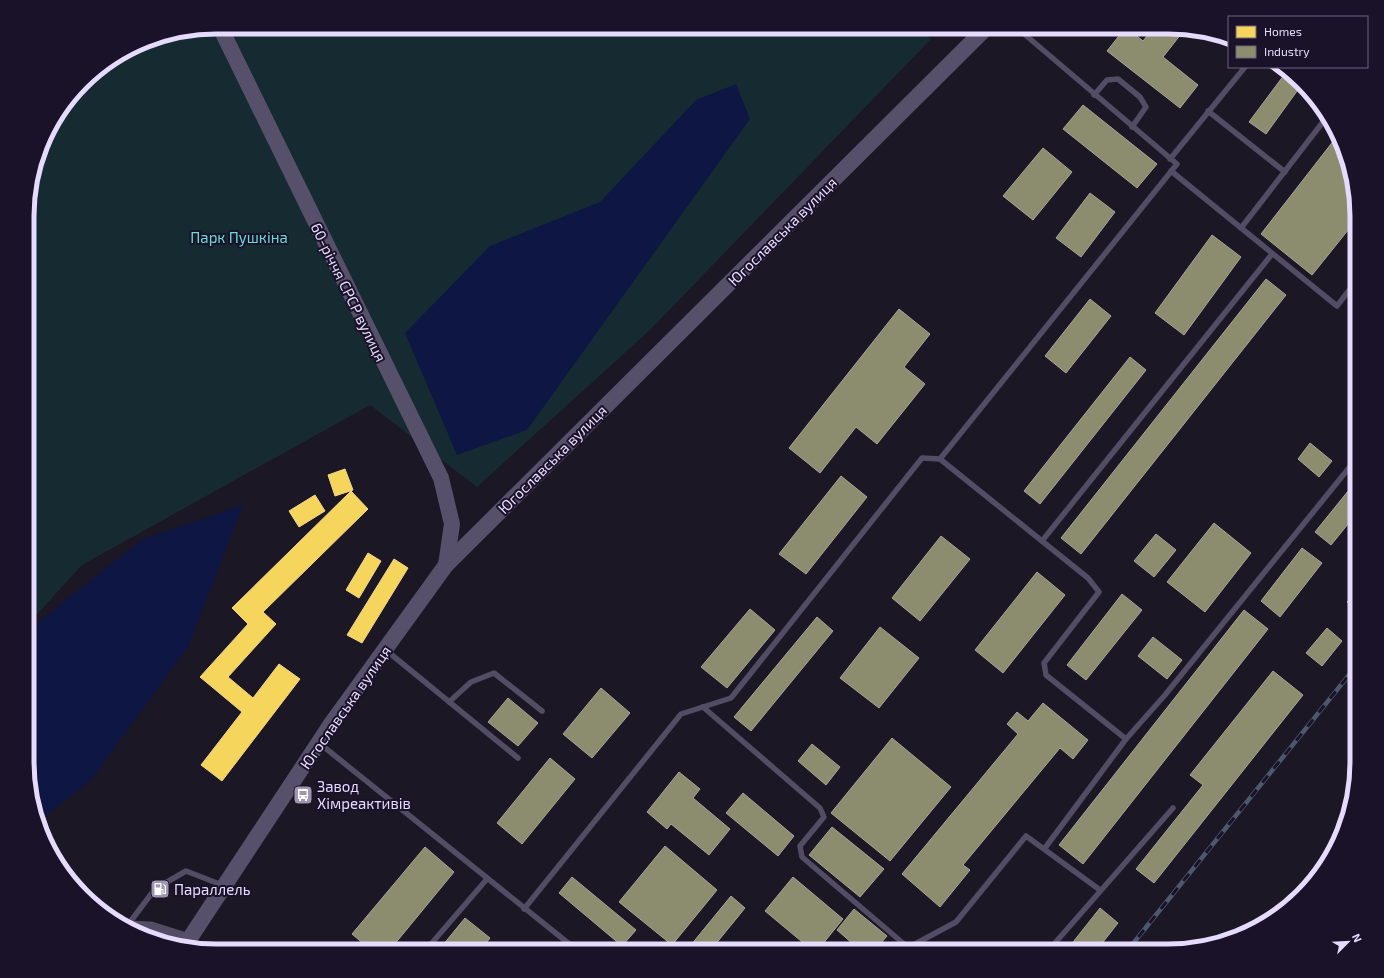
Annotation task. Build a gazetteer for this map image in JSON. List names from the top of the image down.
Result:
{
  "streets": {
    "main road": ["Югославська вулиця", "60-річчя СРСР вулиця"]
  },
  "crossings": [
    ["Югославська вулиця", "60-річчя СРСР вулиця"]
  ],
  "parks": ["Парк Пушкіна"],
  "places": {
    "bus stop": ["Завод Хімреактивів"],
    "fuel station": ["Параллель"]
  },
  "legend": ["Homes", "Industry"],
  "north": "top right"
}
